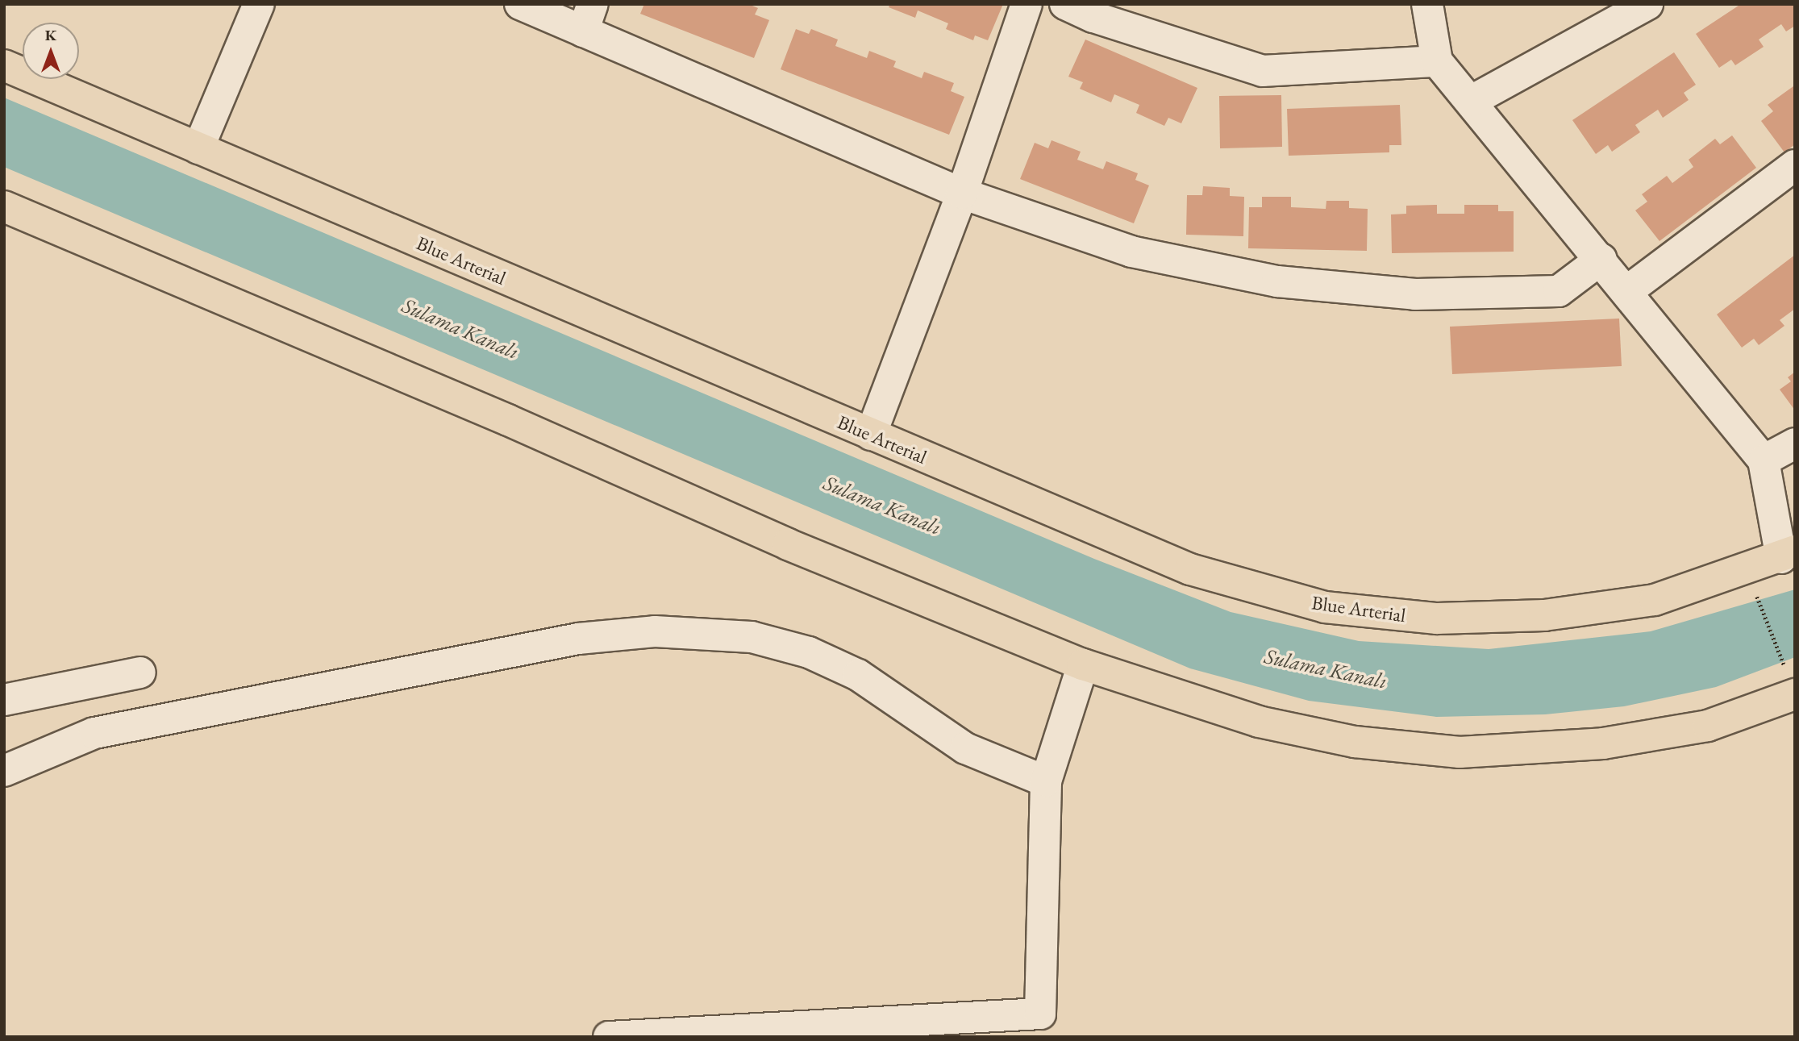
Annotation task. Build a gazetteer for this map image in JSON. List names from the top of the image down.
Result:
{
  "streets": {
    "main road": ["Blue Arterial"]
  },
  "water": ["Sulama Kanalı"],
  "north": "top"
}
